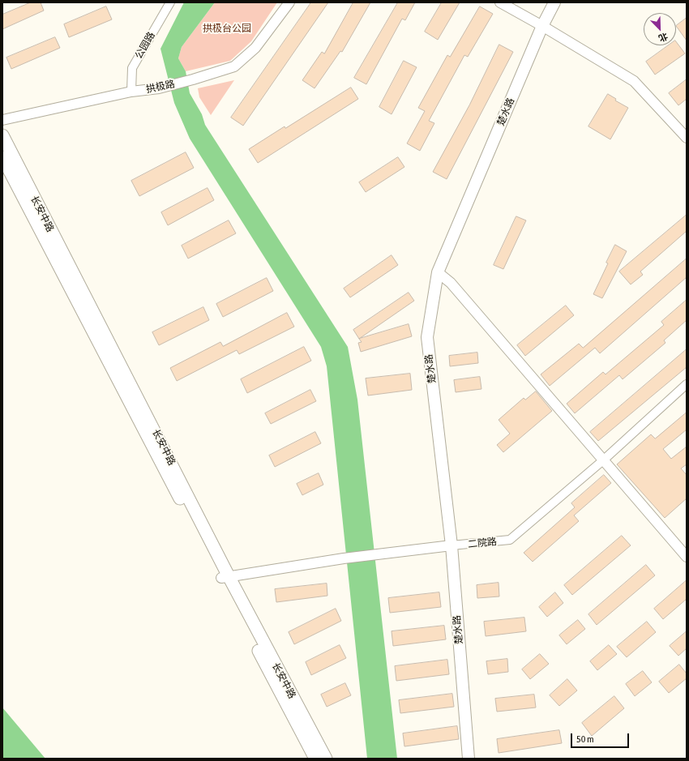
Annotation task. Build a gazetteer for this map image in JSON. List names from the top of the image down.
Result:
{
  "streets": {
    "main road": ["楚水路", "长安中路"],
    "street": ["公园路", "拱极路", "二院路"]
  },
  "crossings": [
    ["公园路", "拱极路"],
    ["楚水路", "二院路"],
    ["长安中路", "二院路"]
  ],
  "parks": ["拱极台公园"],
  "scale_bar": "50 m",
  "north": "bottom right"
}
